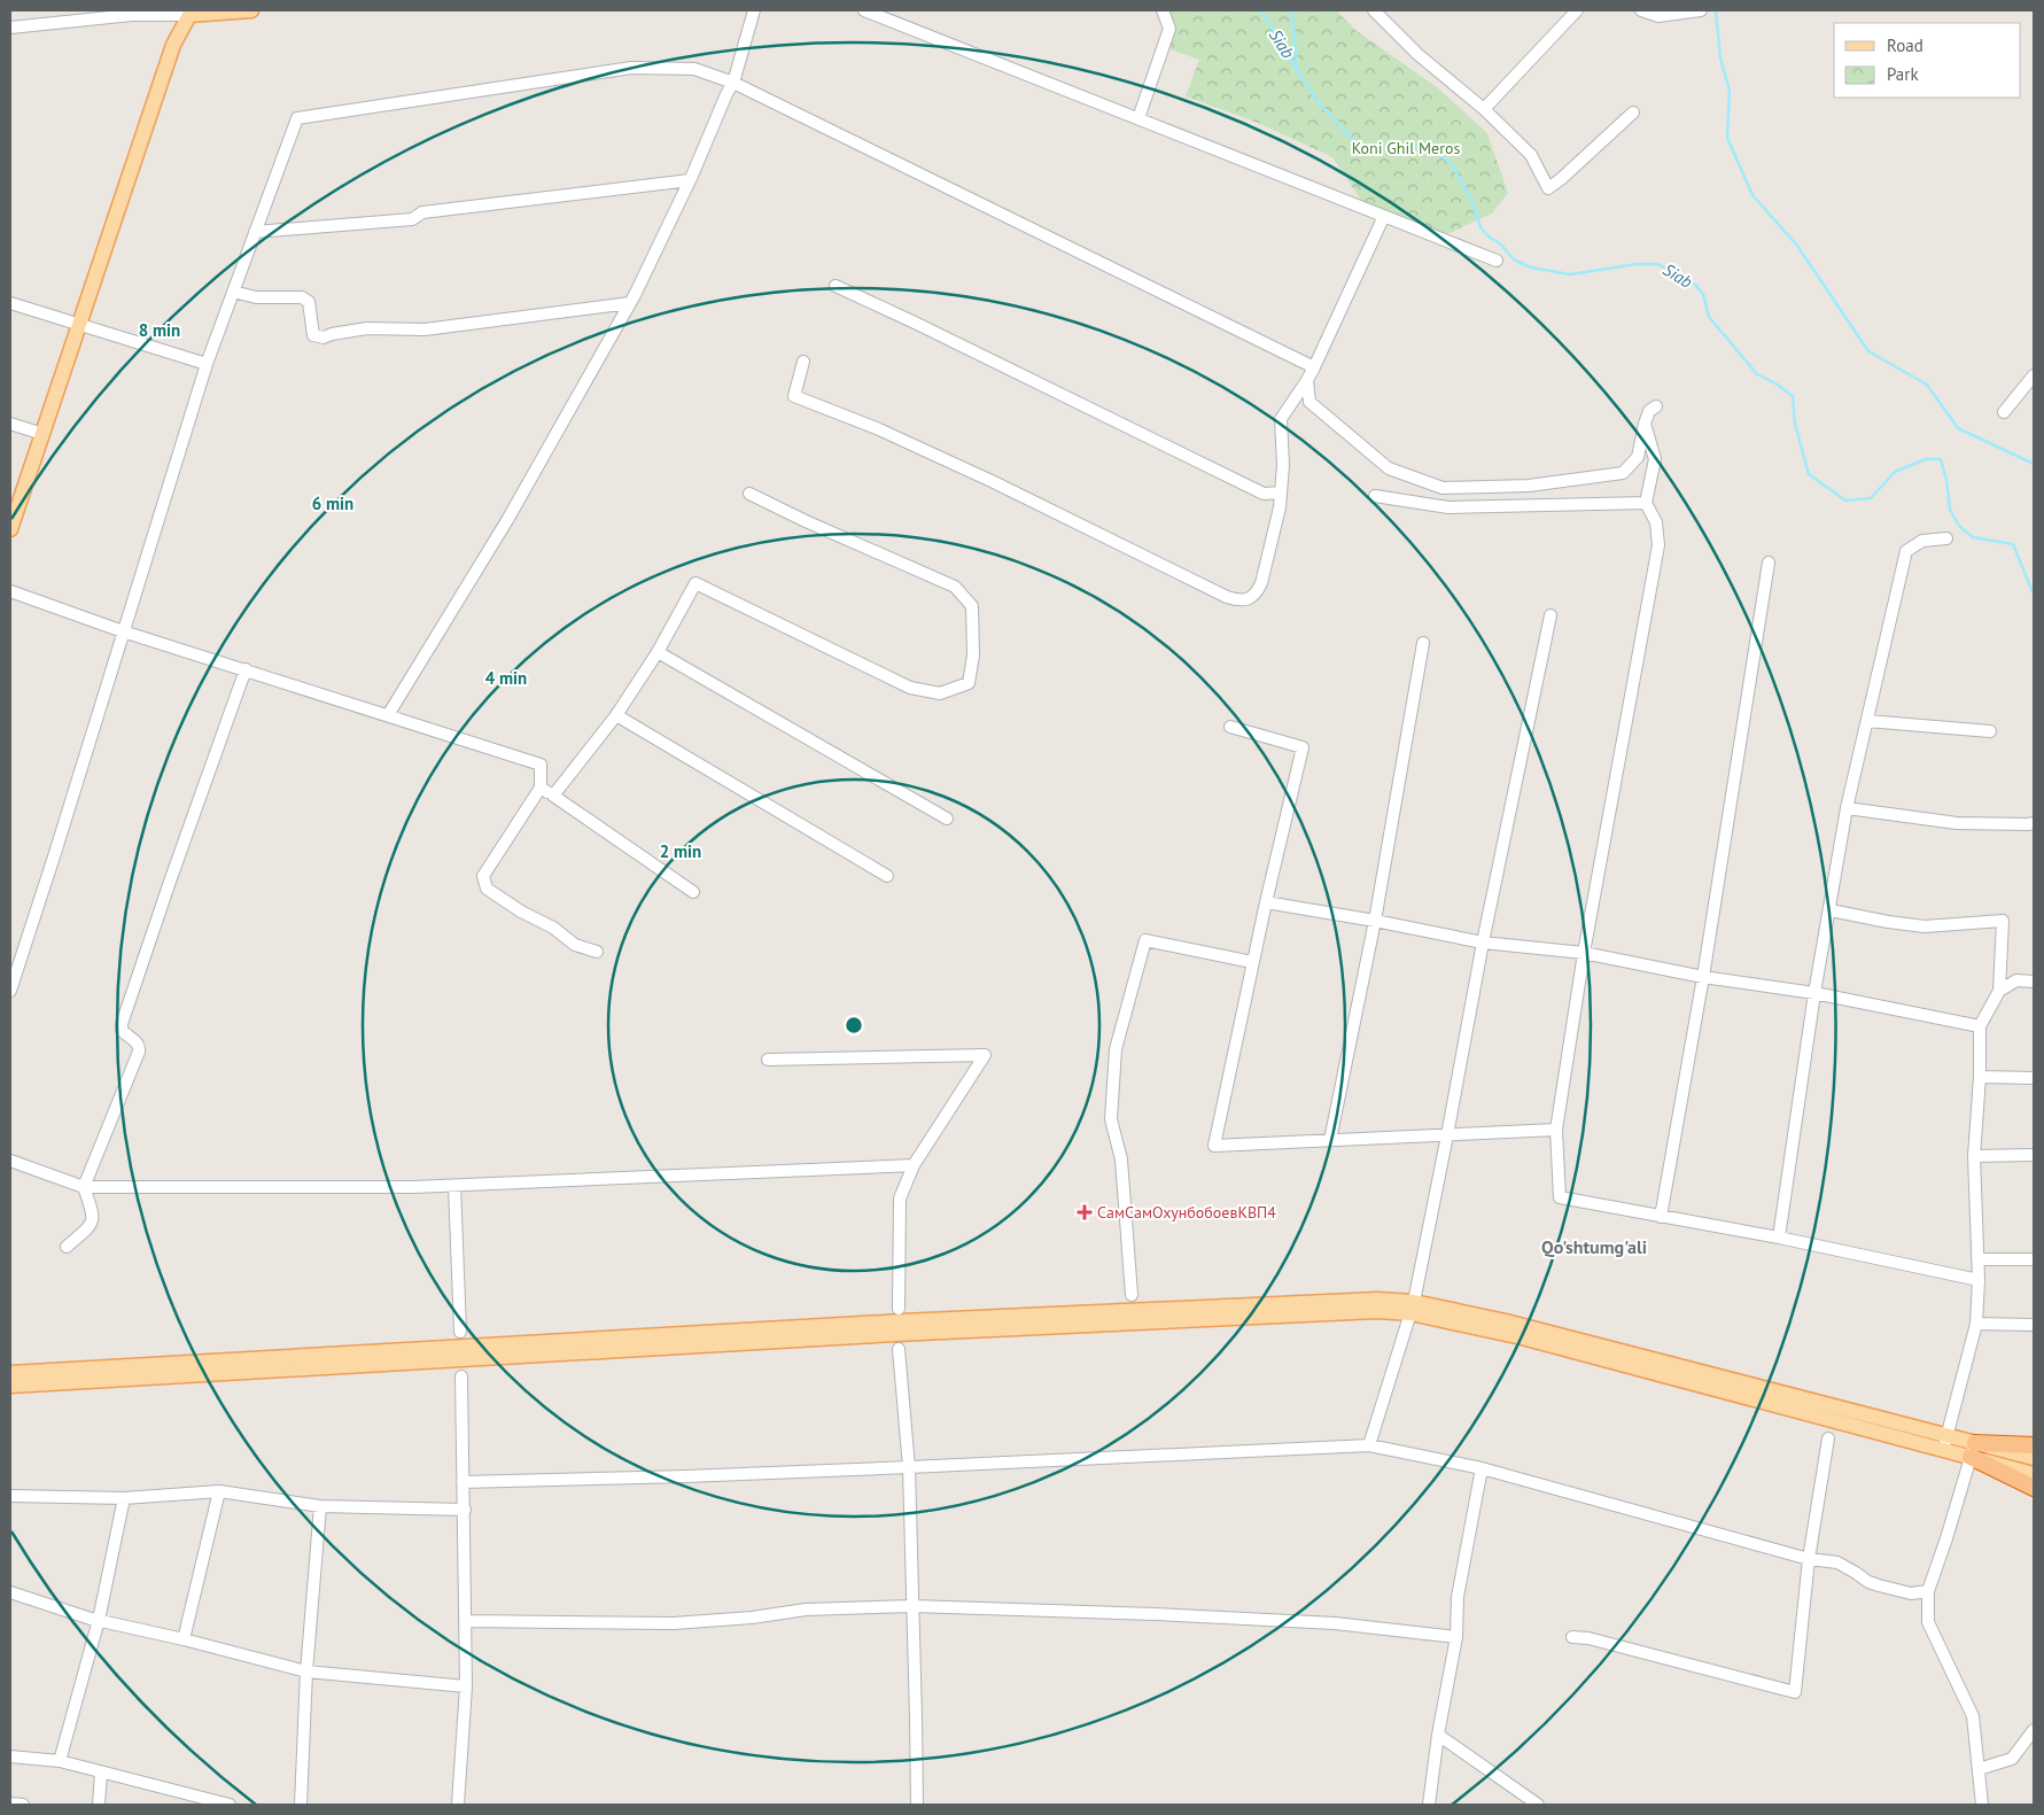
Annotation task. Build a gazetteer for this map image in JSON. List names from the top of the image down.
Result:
{
  "districts": ["Qo'shtumg'ali"],
  "water": ["Siab"],
  "parks": ["Koni Ghil Meros"],
  "places": {
    "health": ["СамСамОхунбобоевКВП4"]
  },
  "legend": ["Road", "Park"],
  "rings": [
    "8 min",
    "6 min",
    "4 min",
    "2 min"
  ]
}
